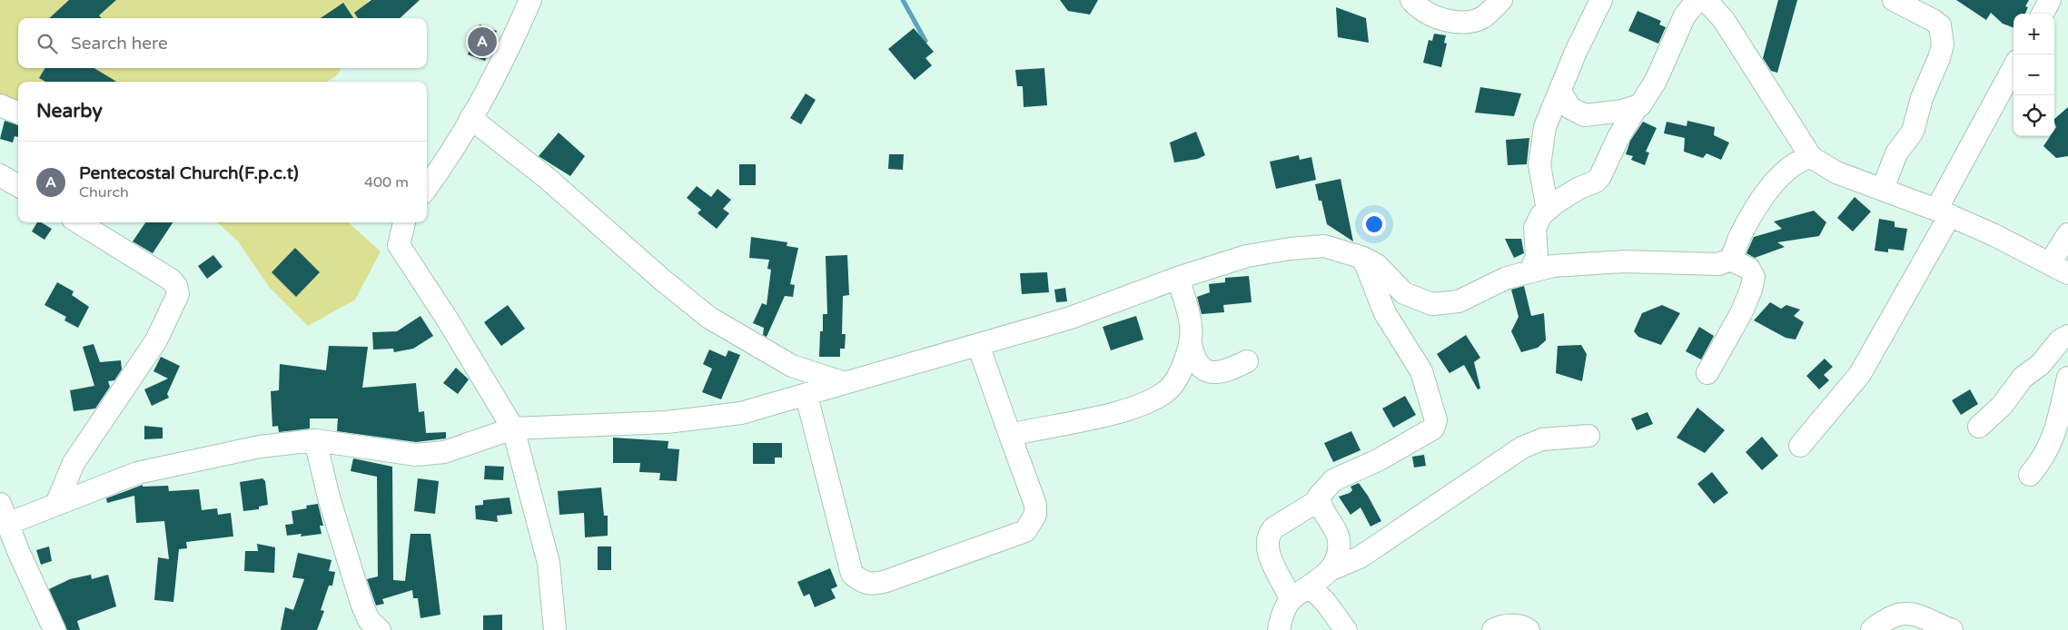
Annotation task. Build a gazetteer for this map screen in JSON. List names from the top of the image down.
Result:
{
  "page": {
    "map_buttons": ["+", "−"],
    "search": "Search here",
    "pins": "A",
    "heading": "Nearby",
    "list": [
      {
        "mark": "A",
        "name": "Pentecostal Church(F.p.c.t)",
        "note": "Church",
        "value": "400 m"
      }
    ]
  }
}
